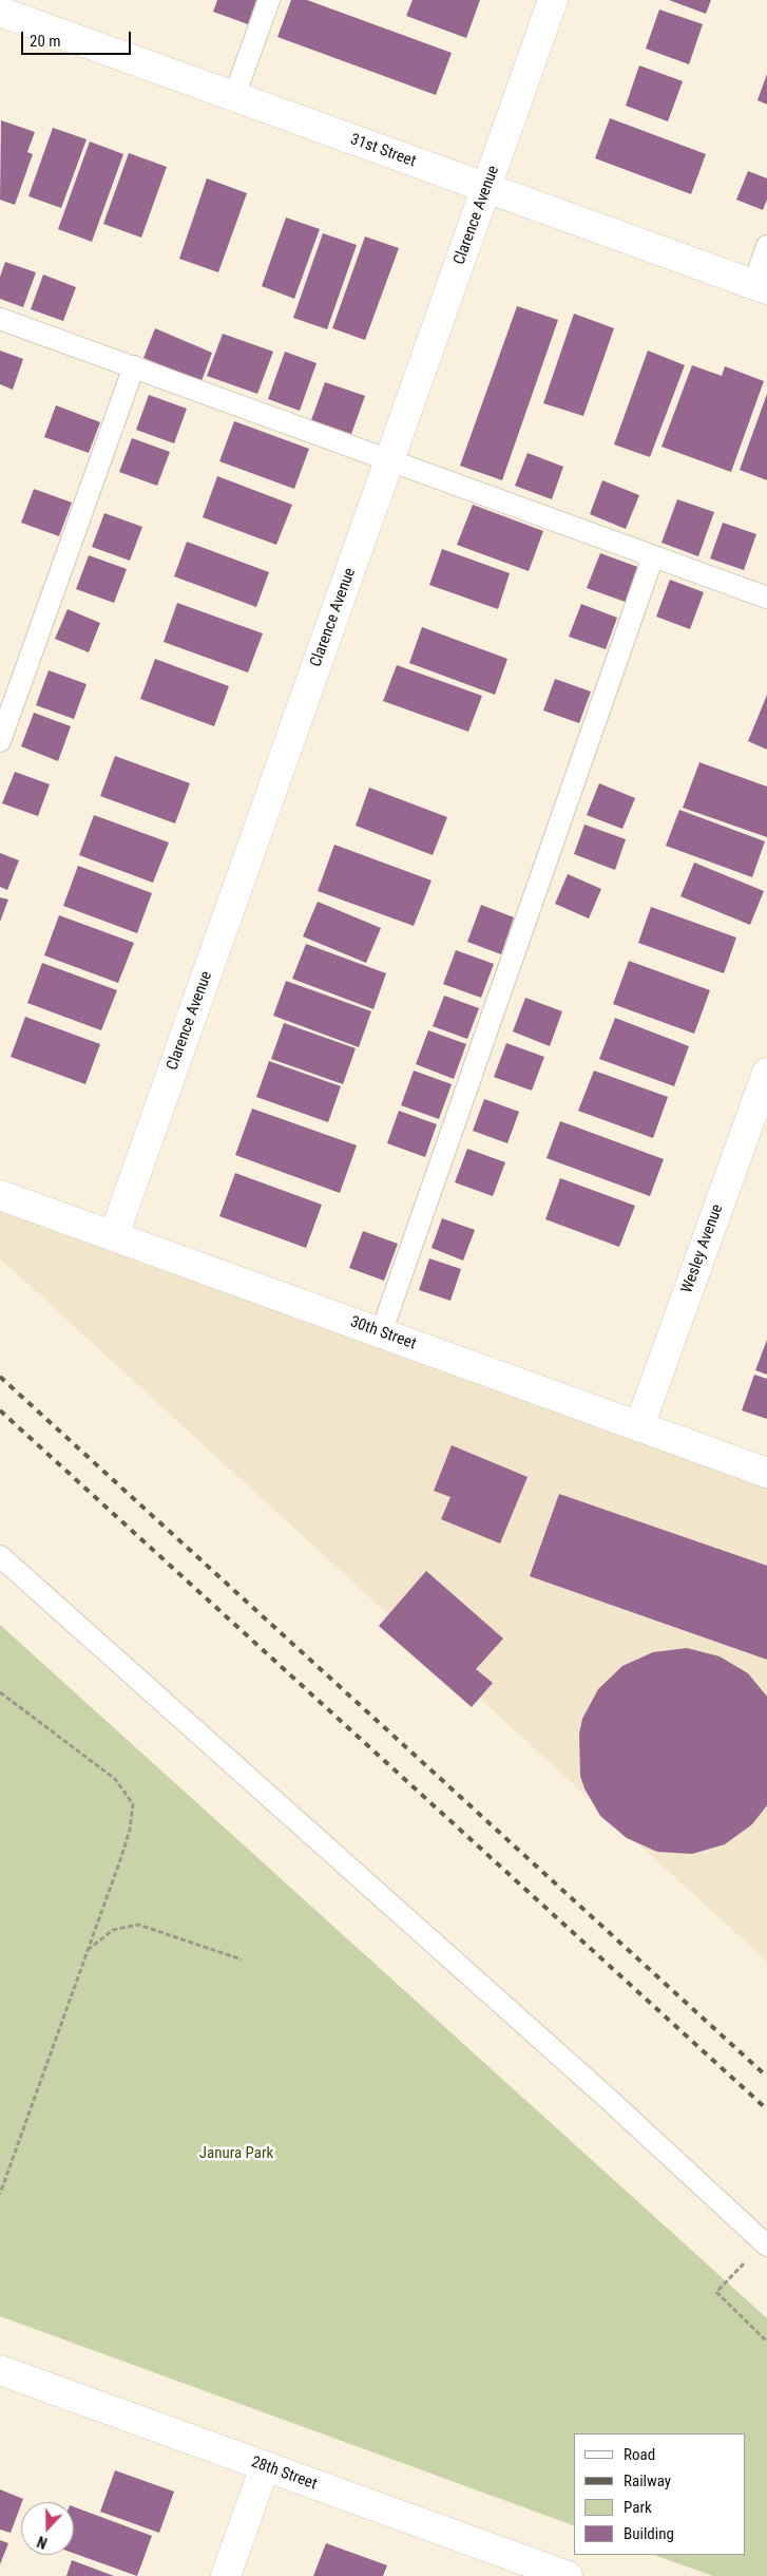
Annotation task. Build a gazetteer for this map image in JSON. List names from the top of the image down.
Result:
{
  "streets": {
    "street": [
      "31st Street",
      "Clarence Avenue",
      "Wesley Avenue",
      "30th Street",
      "28th Street"
    ]
  },
  "crossings": [
    ["31st Street", "Clarence Avenue"],
    ["Clarence Avenue", "30th Street"],
    ["Wesley Avenue", "30th Street"]
  ],
  "parks": ["Janura Park"],
  "legend": [
    "Road",
    "Railway",
    "Park",
    "Building"
  ],
  "scale_bar": "20 m",
  "north": "bottom"
}
